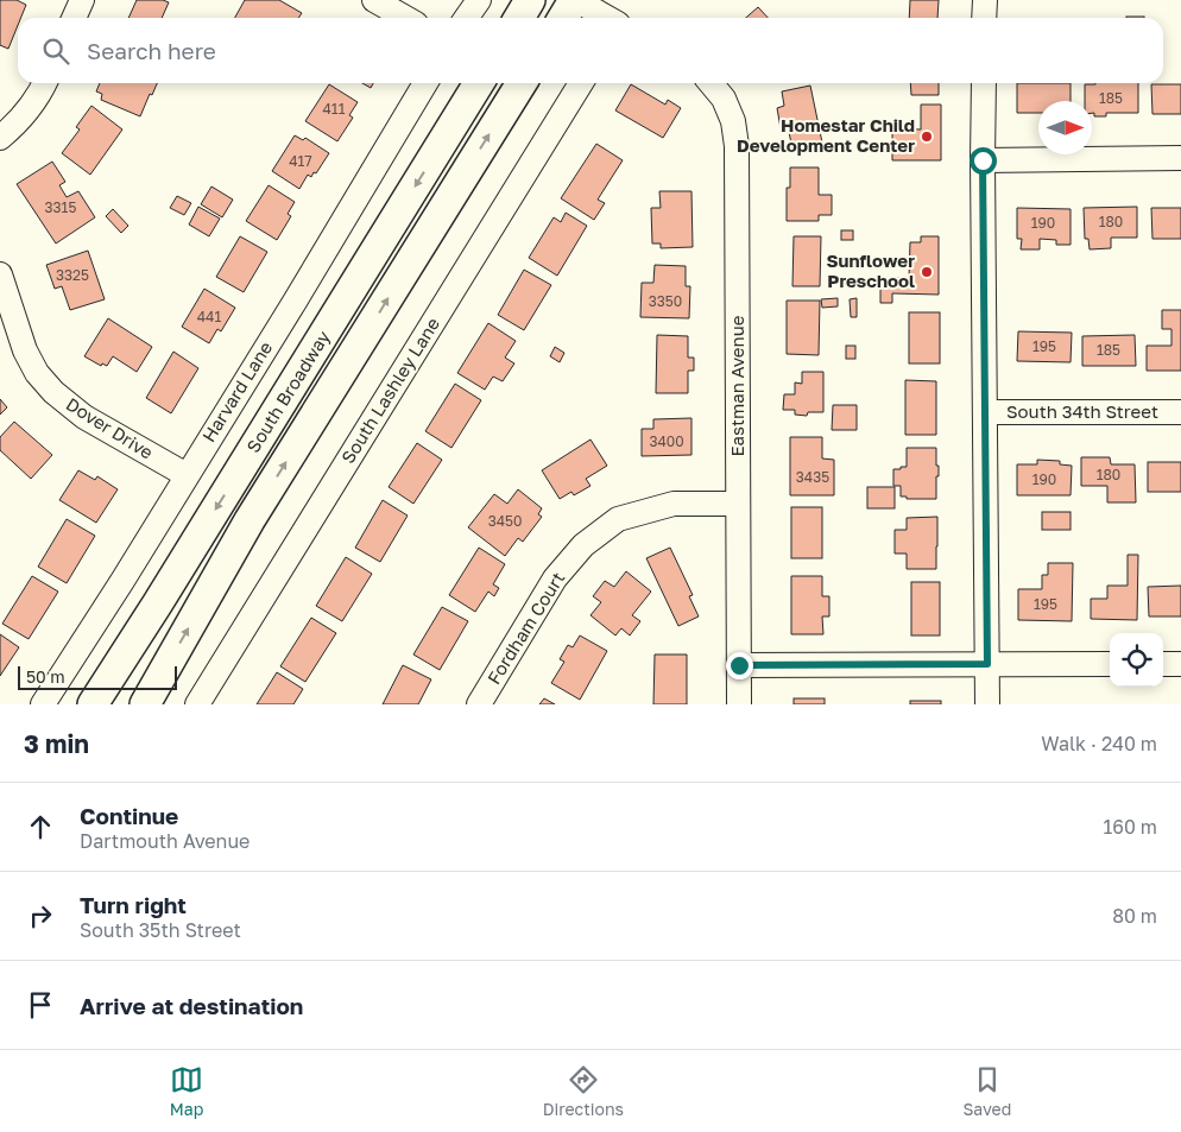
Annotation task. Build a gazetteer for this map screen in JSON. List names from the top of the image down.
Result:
{
  "streets": {
    "main road": ["South Broadway"],
    "street": [
      "Eastman Avenue",
      "South Lashley Lane",
      "Harvard Lane",
      "South 34th Street",
      "Dover Drive",
      "Fordham Court"
    ]
  },
  "crossings": [
    ["Eastman Avenue", "Fordham Court"],
    ["Harvard Lane", "Dover Drive"]
  ],
  "places": ["Homestar Child Development Center", "Sunflower Preschool"],
  "house_numbers": [
    "185",
    "411",
    "417",
    "3315",
    "180",
    "190",
    "3325",
    "3350",
    "441",
    "195",
    "185",
    "3400",
    "180",
    "3435",
    "190",
    "3450",
    "195"
  ],
  "scale_bar": "50 m",
  "north": "right",
  "page": {
    "search": "Search here",
    "scale": "50 m",
    "heading": ["3 min", "Walk · 240 m"],
    "list": [
      ["Continue", "Dartmouth Avenue", "160 m"],
      ["Turn right", "South 35th Street", "80 m"],
      "Arrive at destination"
    ],
    "nav": ["Map", "Directions", "Saved"]
  }
}
